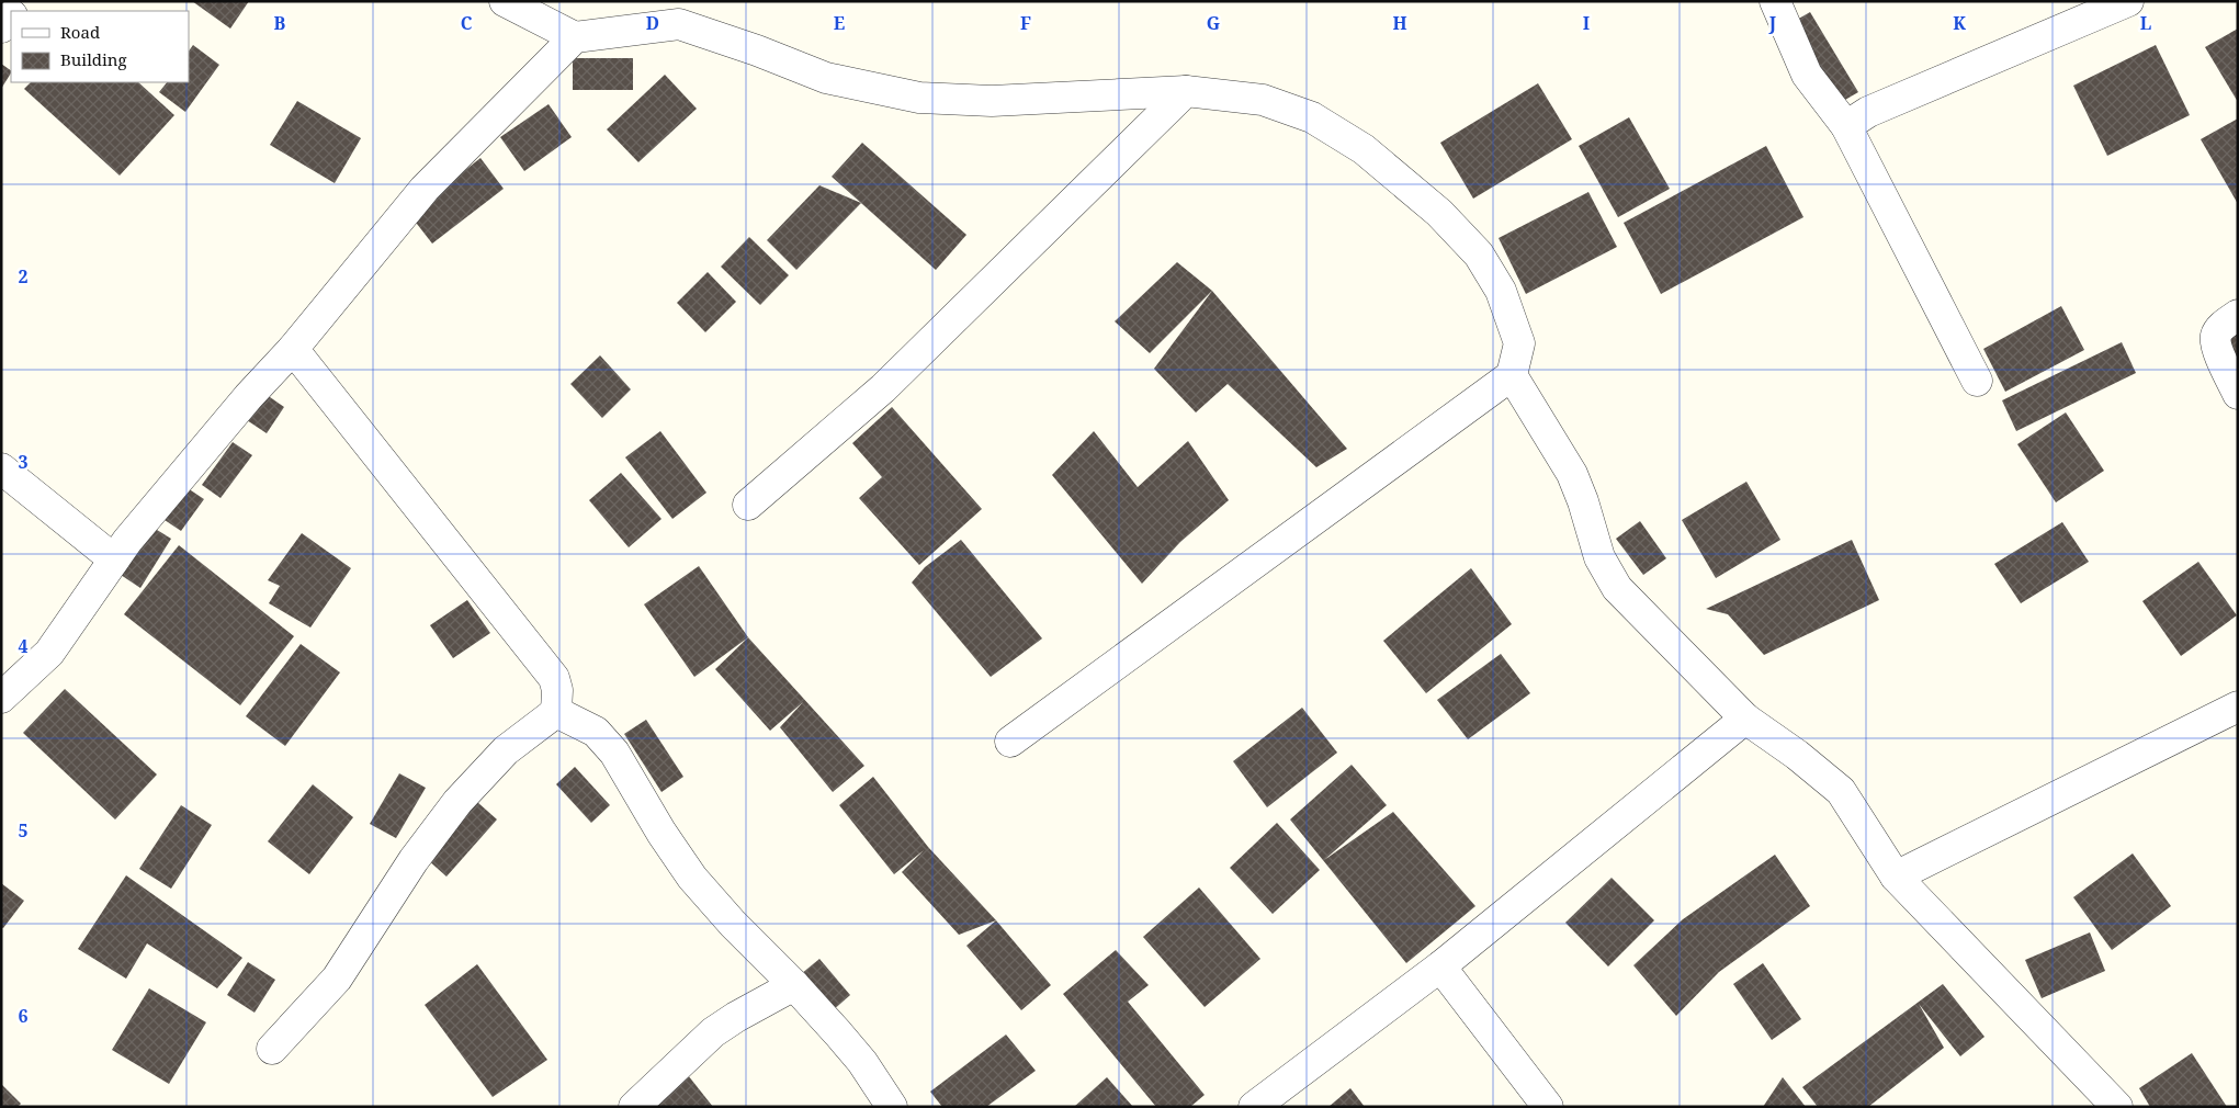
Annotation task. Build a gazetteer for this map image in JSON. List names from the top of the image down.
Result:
{
  "legend": ["Road", "Building"],
  "grid": {
    "columns": [
      "B",
      "C",
      "D",
      "E",
      "F",
      "G",
      "H",
      "I",
      "J",
      "K",
      "L"
    ],
    "rows": [
      "2",
      "3",
      "4",
      "5",
      "6"
    ]
  }
}
